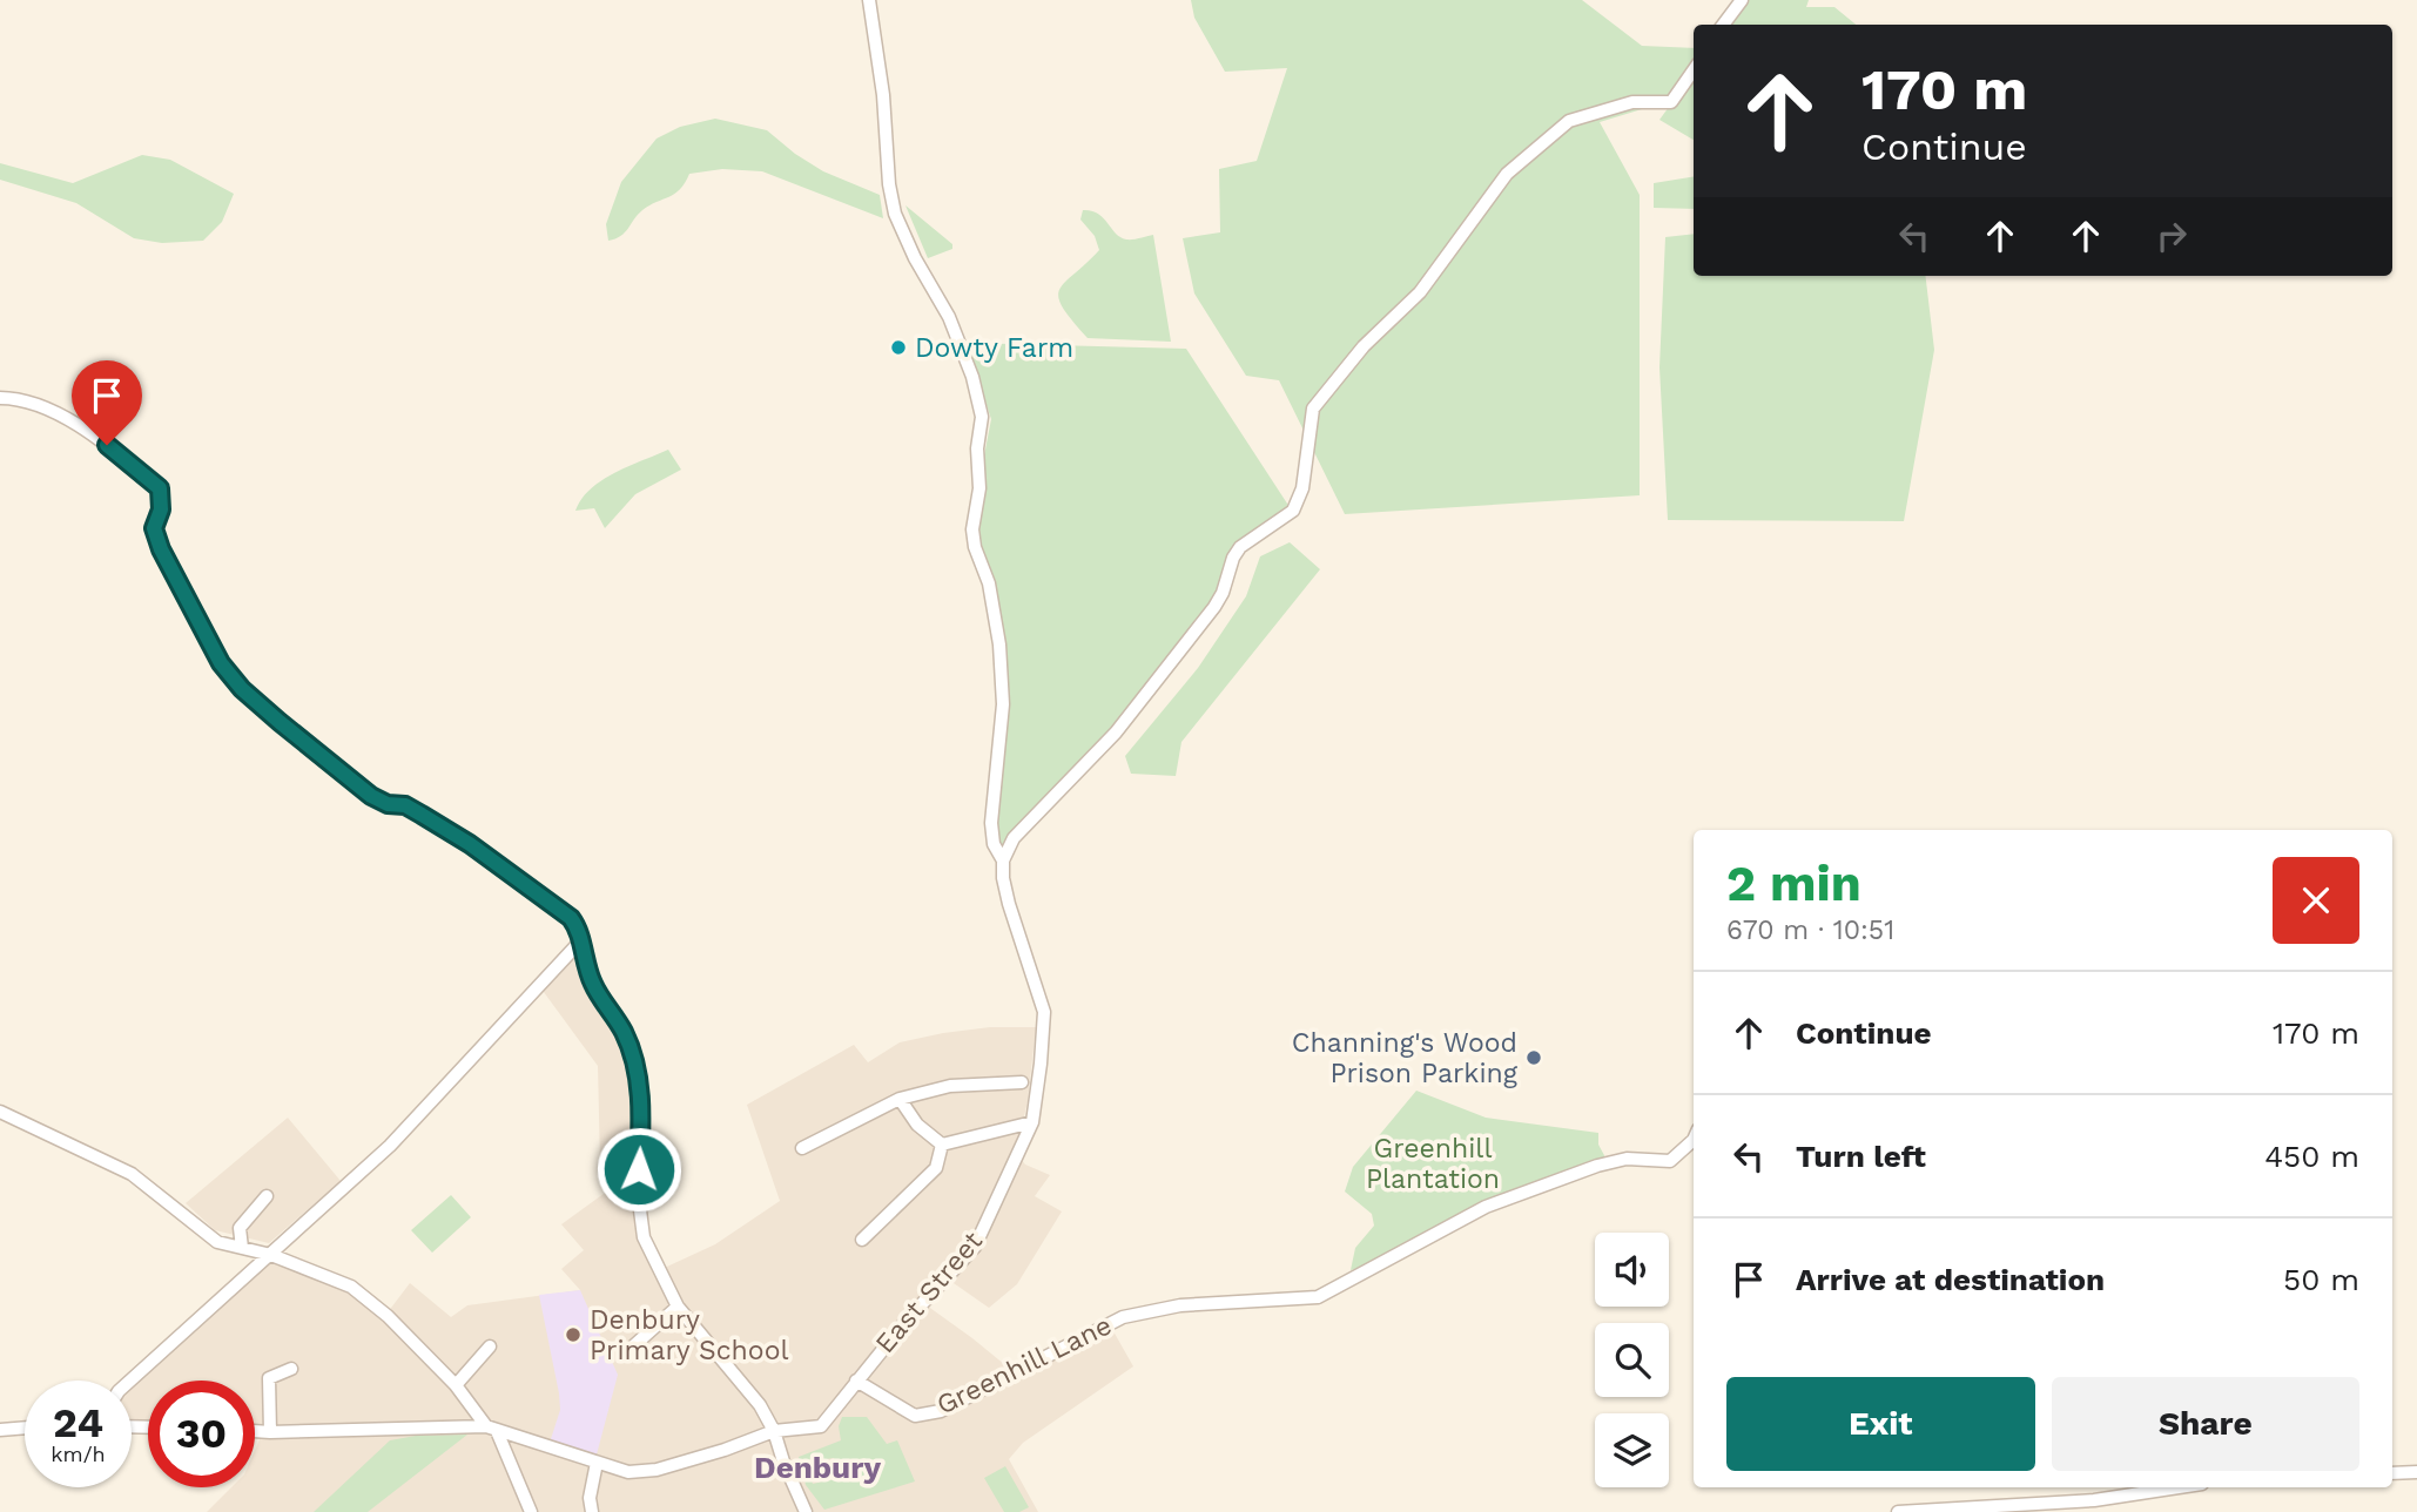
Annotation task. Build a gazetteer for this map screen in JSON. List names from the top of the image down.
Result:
{
  "streets": {
    "street": ["East Street", "Greenhill Lane"]
  },
  "crossings": [
    ["East Street", "Greenhill Lane"]
  ],
  "districts": ["Denbury"],
  "parks": ["Greenhill Plantation"],
  "places": ["Dowty Farm", "Channing's Wood Prison Parking", "Denbury Primary School"],
  "page": {
    "turn": ["170 m", "Continue"],
    "heading": ["2 min", "670 m · 10:51"],
    "list": [
      {
        "name": "Continue",
        "value": "170 m"
      },
      {
        "name": "Turn left",
        "value": "450 m"
      },
      {
        "name": "Arrive at destination",
        "value": "50 m"
      }
    ],
    "buttons": ["Exit", "Share"],
    "speed": "24 km/h",
    "limit": "30"
  }
}
